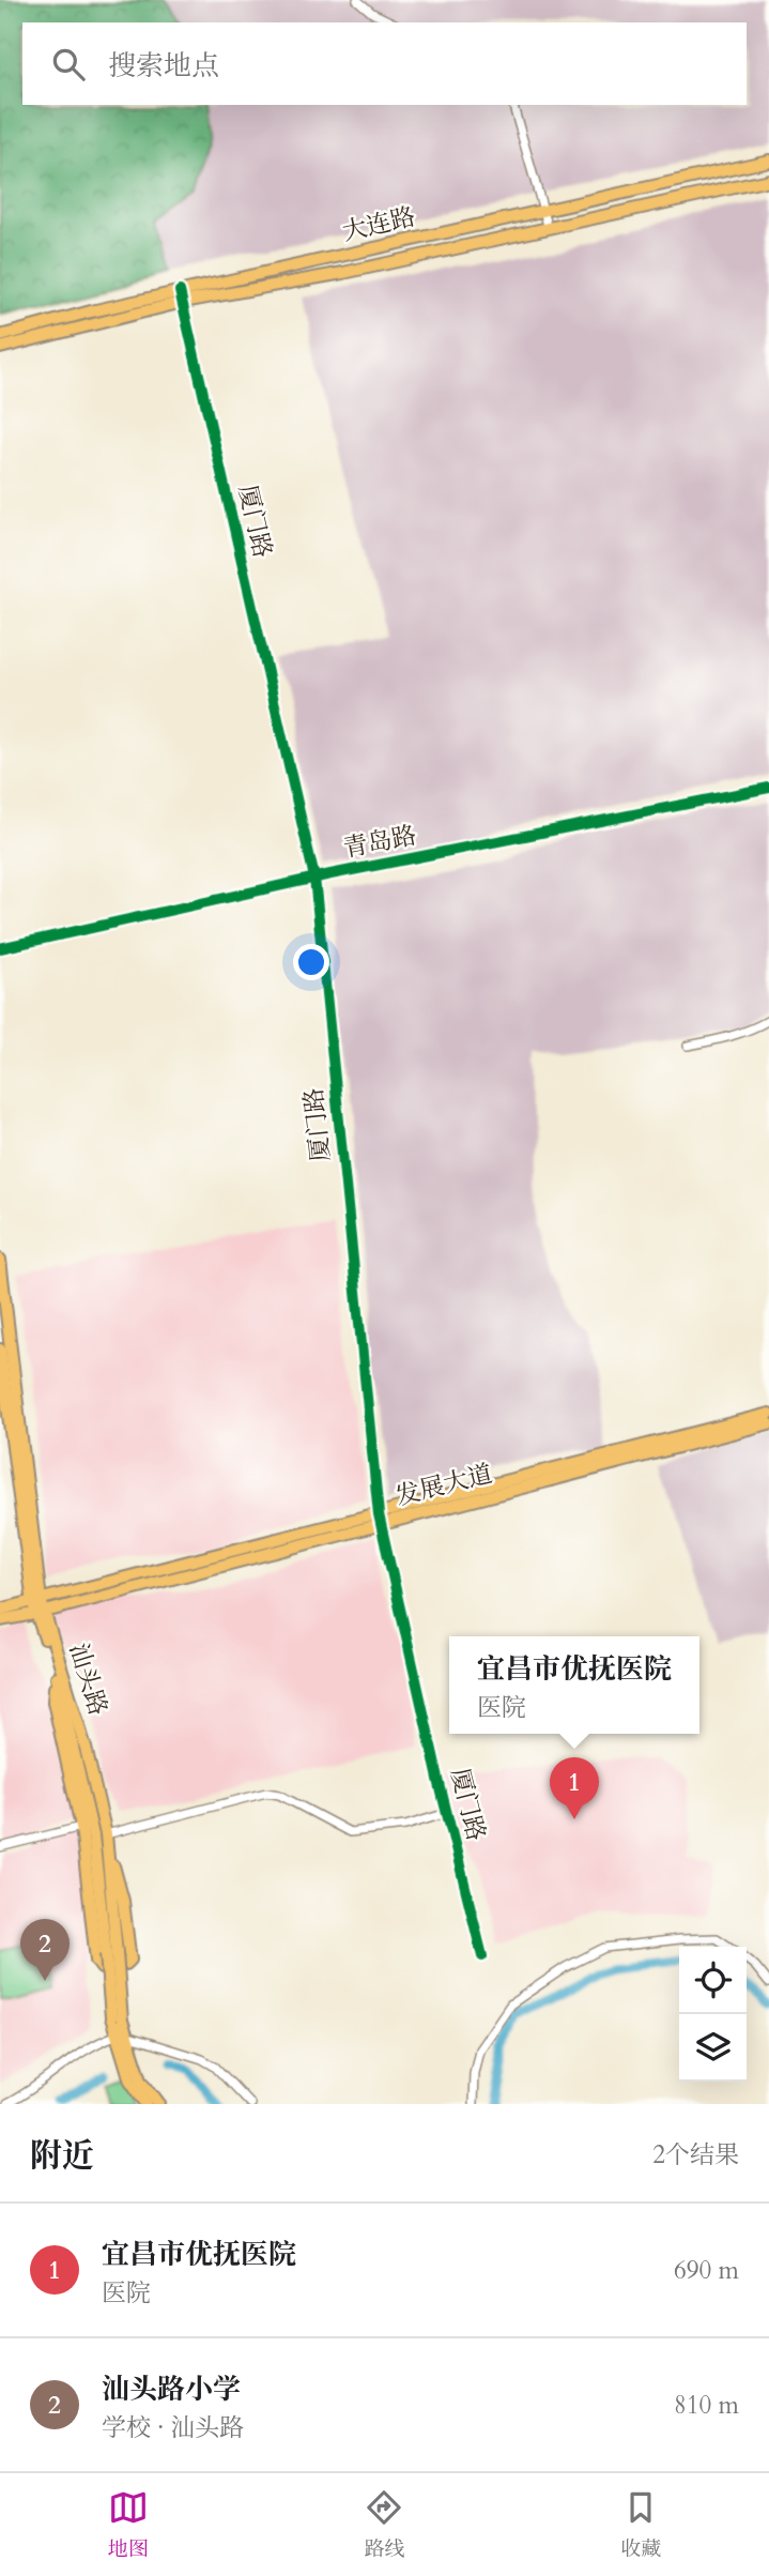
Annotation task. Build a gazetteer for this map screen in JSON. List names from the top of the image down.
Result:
{
  "streets": {
    "main road": ["大连路", "发展大道", "汕头路"],
    "street": ["厦门路", "青岛路"]
  },
  "crossings": [
    ["大连路", "厦门路"],
    ["厦门路", "青岛路"],
    ["厦门路", "发展大道"],
    ["发展大道", "汕头路"]
  ],
  "page": {
    "search": "搜索地点",
    "popup": ["宜昌市优抚医院", "医院"],
    "pins": ["1", "2"],
    "heading": ["附近", "2个结果"],
    "list": [
      {
        "mark": "1",
        "name": "宜昌市优抚医院",
        "note": "医院",
        "value": "690 m"
      },
      {
        "mark": "2",
        "name": "汕头路小学",
        "note": "学校 · 汕头路",
        "value": "810 m"
      }
    ],
    "nav": ["地图", "路线", "收藏"]
  }
}
